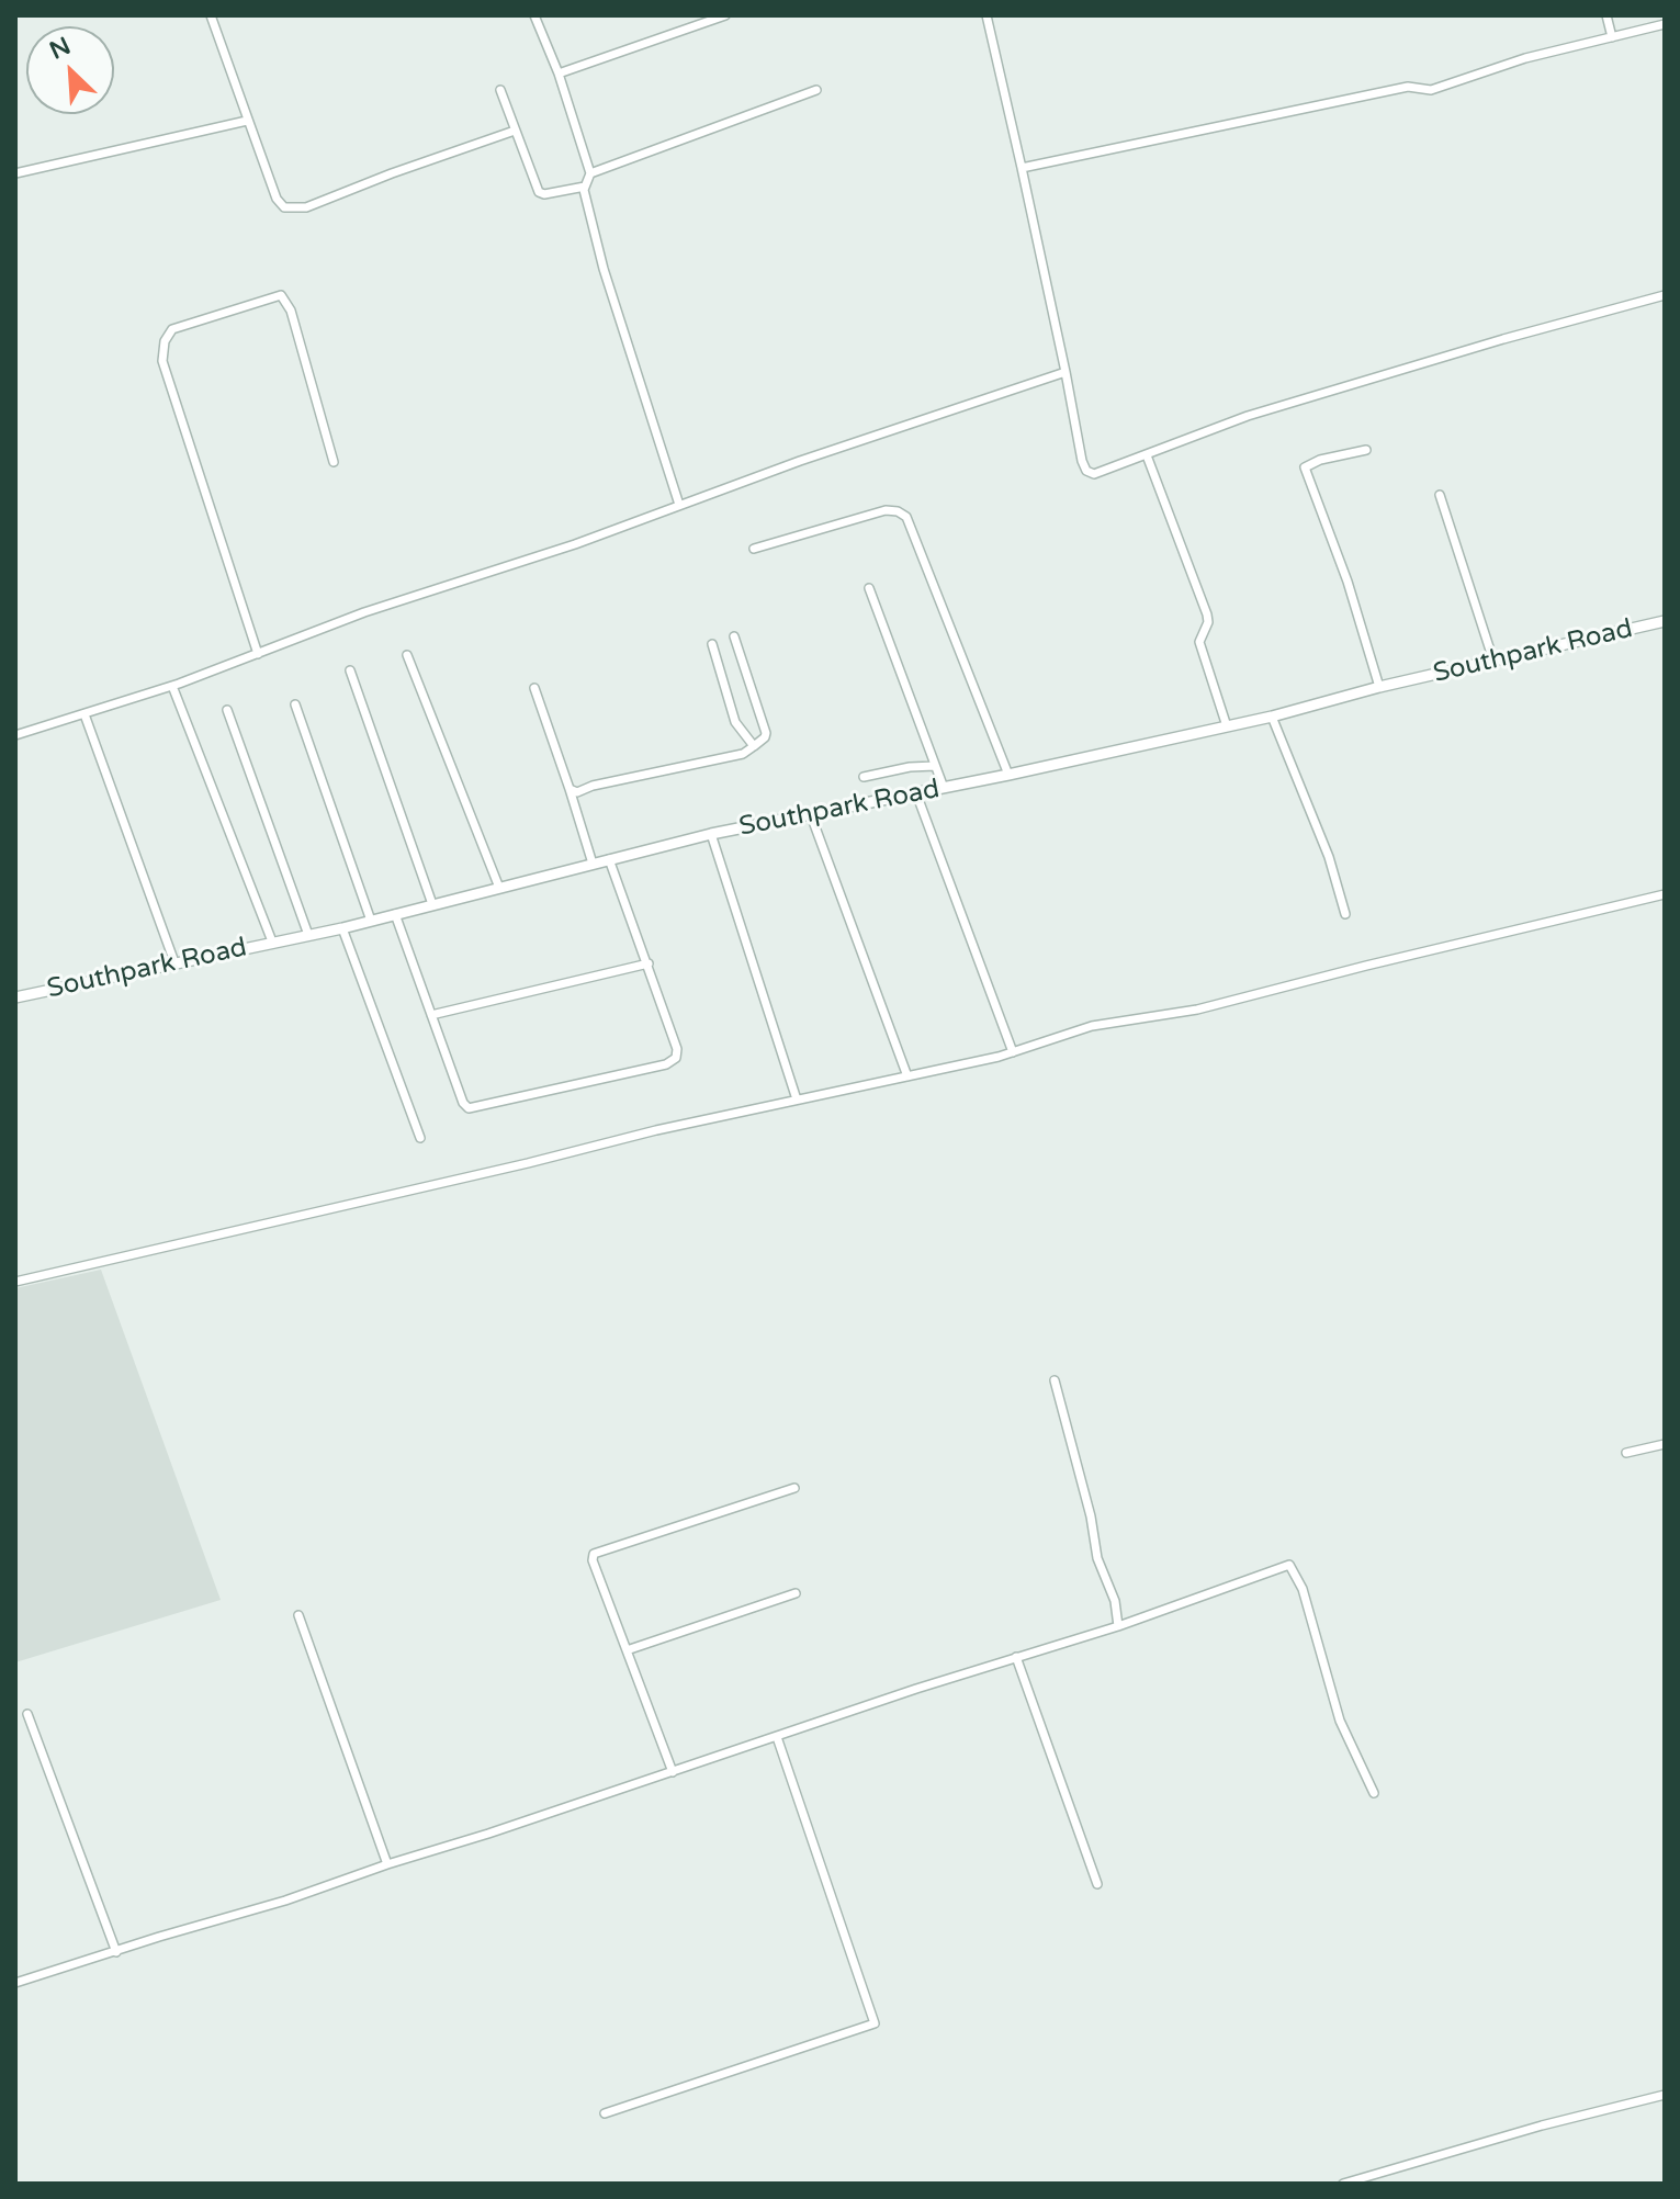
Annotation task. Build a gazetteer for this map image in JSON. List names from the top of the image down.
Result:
{
  "streets": {
    "street": ["Southpark Road"]
  },
  "north": "top left"
}
